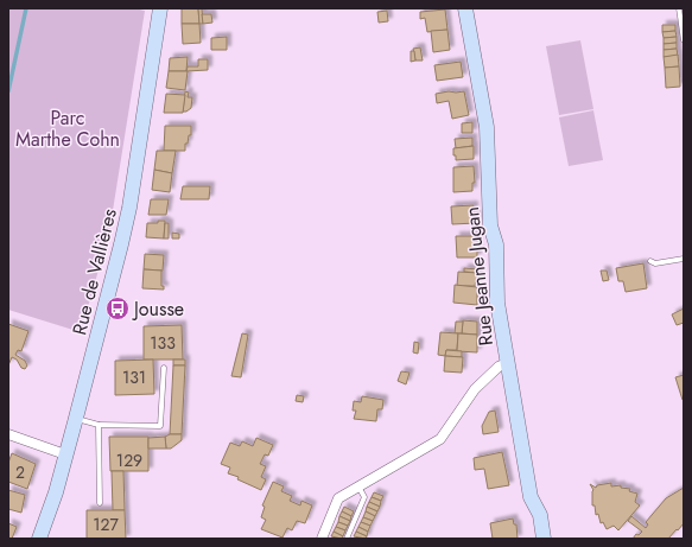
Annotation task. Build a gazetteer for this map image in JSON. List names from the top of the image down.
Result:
{
  "streets": {
    "main road": ["Rue de Vallières", "Rue Jeanne Jugan"]
  },
  "parks": ["Parc Marthe Cohn"],
  "places": {
    "bus stop": ["Jousse"]
  },
  "house_numbers": [
    "133",
    "131",
    "129",
    "2",
    "127"
  ]
}
